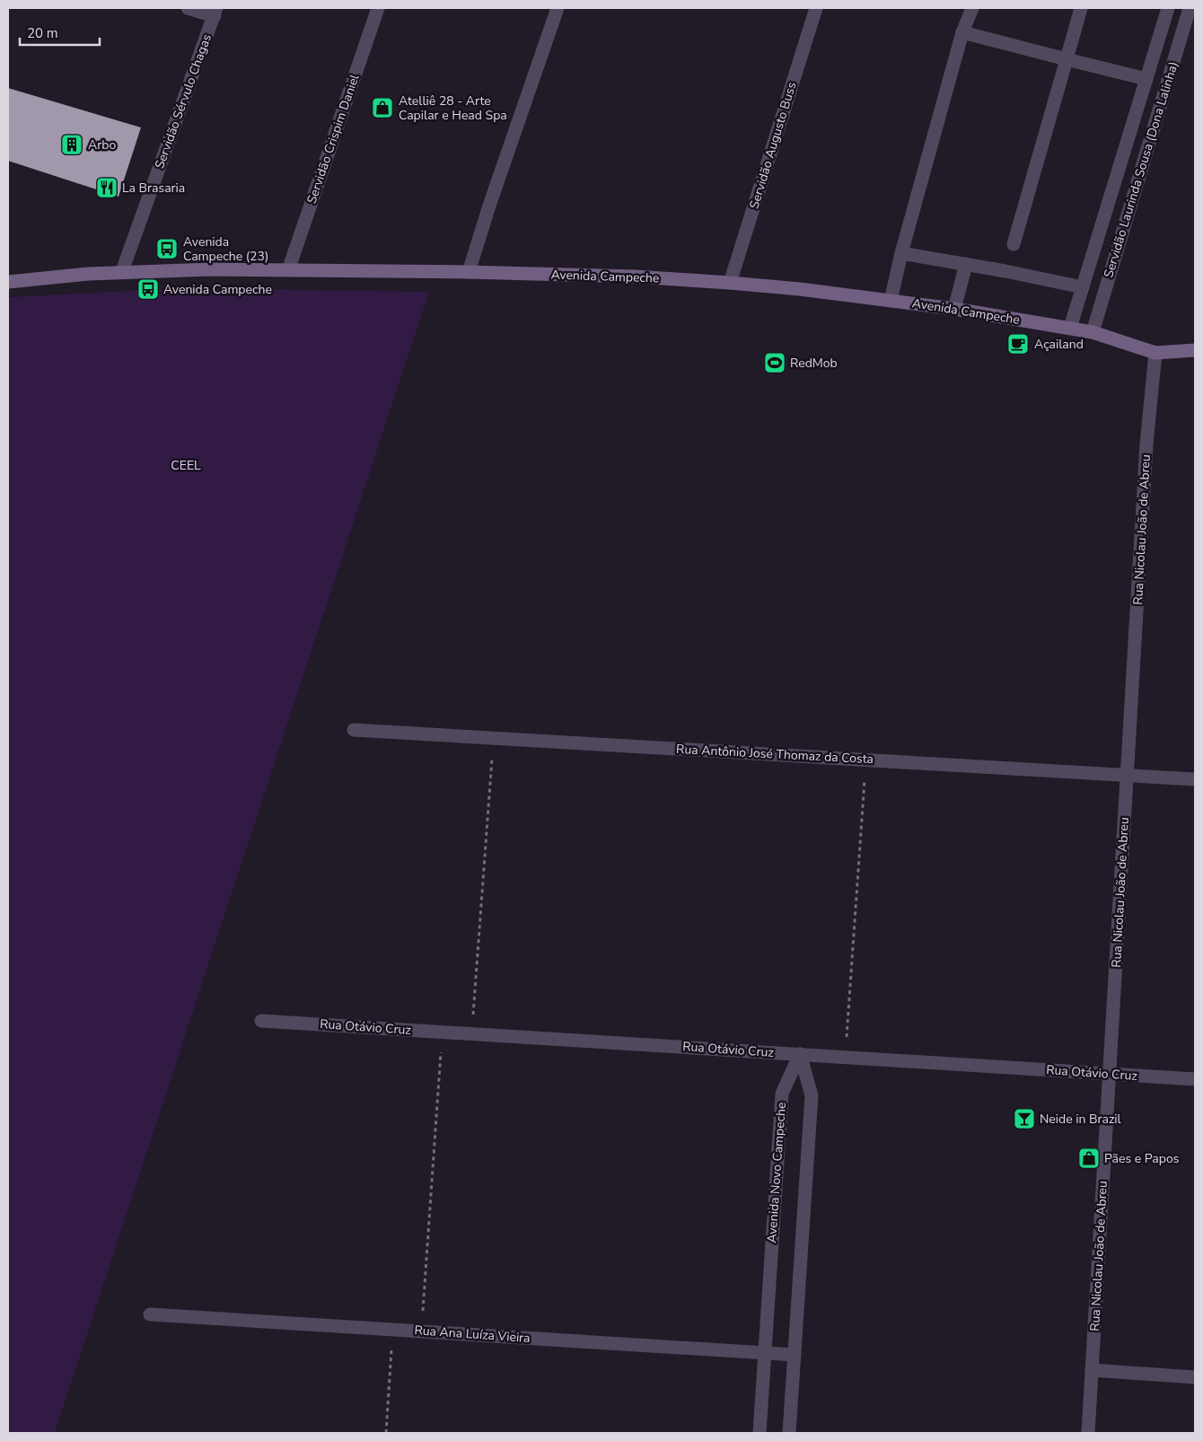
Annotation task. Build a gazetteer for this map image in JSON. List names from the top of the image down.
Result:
{
  "streets": {
    "main road": ["Avenida Campeche"],
    "street": [
      "Servidão Sérvulo Chagas",
      "Servidão Crispim Daniel",
      "Servidão Augusto Buss",
      "Servidão Laurinda Sousa (Dona Lalinha)",
      "Rua Nicolau João de Abreu",
      "Rua Antônio José Thomaz da Costa",
      "Rua Otávio Cruz",
      "Avenida Novo Campeche",
      "Rua Ana Luíza Vieira"
    ]
  },
  "crossings": [
    ["Servidão Sérvulo Chagas", "Avenida Campeche"],
    ["Servidão Crispim Daniel", "Avenida Campeche"],
    ["Servidão Augusto Buss", "Avenida Campeche"],
    ["Servidão Laurinda Sousa (Dona Lalinha)", "Avenida Campeche"],
    ["Avenida Campeche", "Rua Nicolau João de Abreu"],
    ["Rua Nicolau João de Abreu", "Rua Antônio José Thomaz da Costa"],
    ["Rua Nicolau João de Abreu", "Rua Otávio Cruz"],
    ["Rua Otávio Cruz", "Avenida Novo Campeche"],
    ["Avenida Novo Campeche", "Rua Ana Luíza Vieira"]
  ],
  "parks": ["CEEL"],
  "places": {
    "shop": ["Atelliê 28 - Arte Capilar e Head Spa", "Pães e Papos"],
    "building": ["Arbo"],
    "restaurant": ["La Brasaria"],
    "bus stop": ["Avenida Campeche (23)", "Avenida Campeche"],
    "cafe": ["Açailand"],
    "sports": ["RedMob"],
    "bar": ["Neide in Brazil"]
  },
  "scale_bar": "20 m"
}
